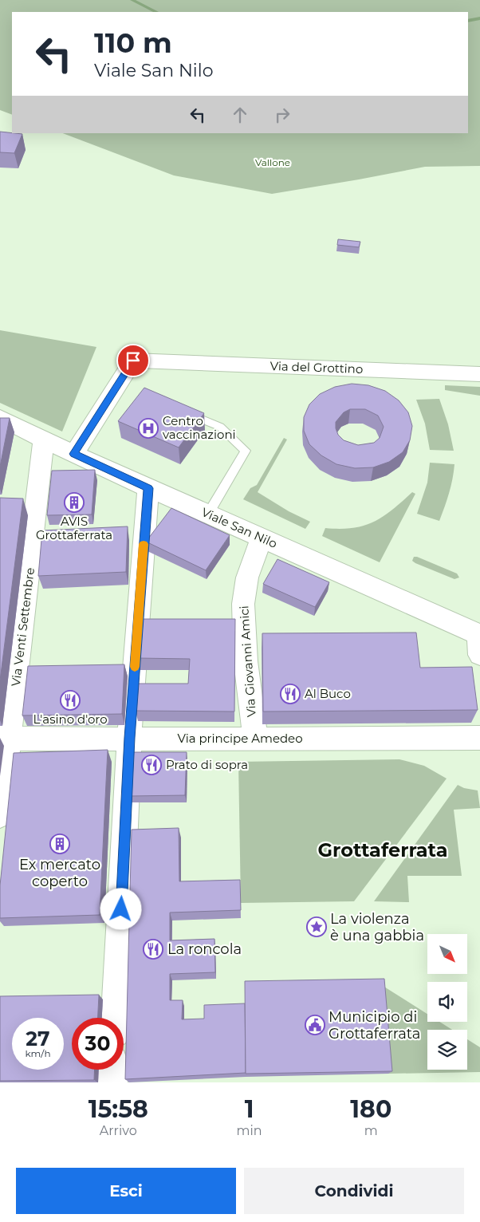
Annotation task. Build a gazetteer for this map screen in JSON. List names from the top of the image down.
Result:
{
  "streets": {
    "street": [
      "Via del Grottino",
      "Viale San Nilo",
      "Via Venti Settembre",
      "Via Giovanni Amici",
      "Via principe Amedeo"
    ]
  },
  "crossings": [
    ["Via del Grottino", "Viale San Nilo"],
    ["Viale San Nilo", "Via Venti Settembre"],
    ["Viale San Nilo", "Via Giovanni Amici"],
    ["Via Venti Settembre", "Via principe Amedeo"],
    ["Via Giovanni Amici", "Via principe Amedeo"]
  ],
  "districts": ["Grottaferrata"],
  "parks": ["Vallone"],
  "places": {
    "hospital": ["Centro vaccinazioni"],
    "building": ["AVIS Grottaferrata", "Ex mercato coperto"],
    "restaurant": [
      "Al Buco",
      "L'asino d'oro",
      "Prato di sopra",
      "La roncola"
    ],
    "place": ["La violenza è una gabbia"],
    "public building": ["Municipio di Grottaferrata"]
  },
  "north": "bottom right",
  "page": {
    "turn": ["110 m", "Viale San Nilo"],
    "speed": "27 km/h",
    "limit": "30",
    "eta": [
      "15:58",
      "Arrivo",
      "1",
      "min",
      "180",
      "m"
    ],
    "buttons": ["Esci", "Condividi"]
  }
}
